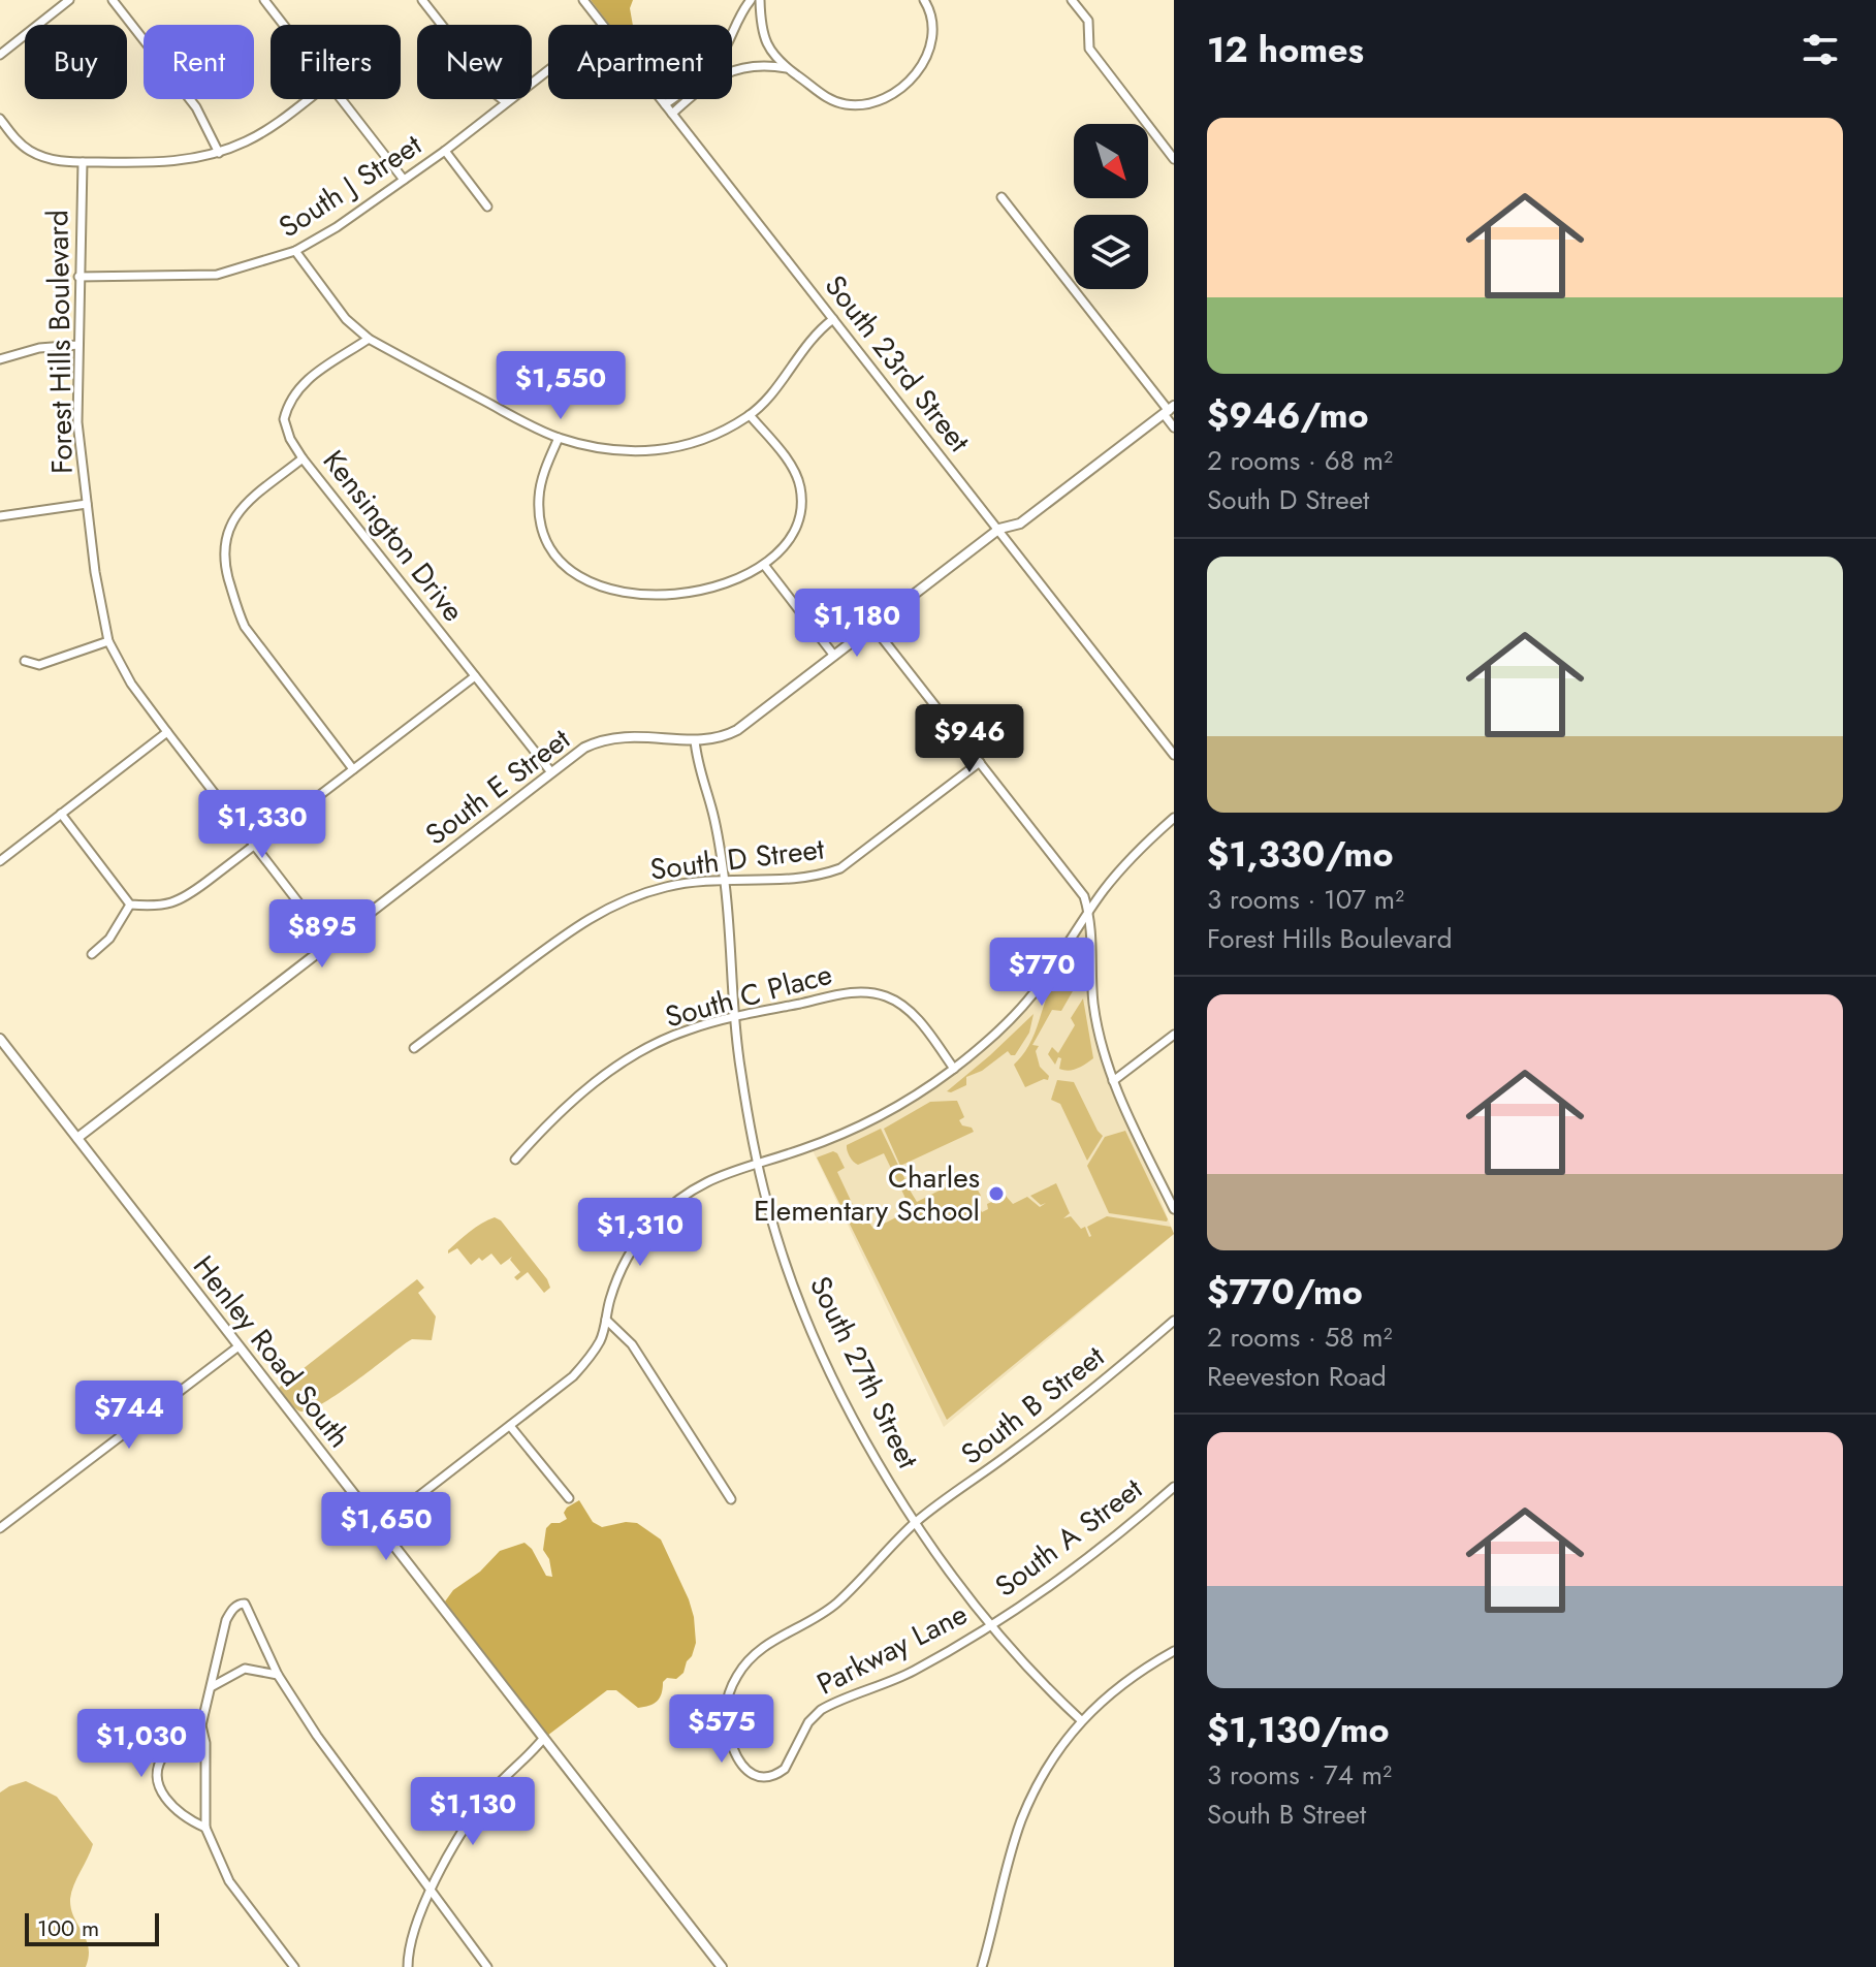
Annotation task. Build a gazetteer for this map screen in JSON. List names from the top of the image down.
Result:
{
  "streets": {
    "street": [
      "South J Street",
      "Forest Hills Boulevard",
      "South 23rd Street",
      "Kensington Drive",
      "South E Street",
      "South D Street",
      "South C Place",
      "Henley Road South",
      "South 27th Street",
      "South B Street",
      "South A Street",
      "Parkway Lane"
    ]
  },
  "crossings": [
    ["South J Street", "Forest Hills Boulevard"],
    ["Forest Hills Boulevard", "South E Street"],
    ["South 23rd Street", "South E Street"],
    ["Kensington Drive", "South E Street"],
    ["South E Street", "Henley Road South"],
    ["South E Street", "South 27th Street"],
    ["South D Street", "South 27th Street"],
    ["South C Place", "South 27th Street"],
    ["South 27th Street", "South B Street"],
    ["South 27th Street", "South A Street"],
    ["South 27th Street", "Parkway Lane"],
    ["South B Street", "Parkway Lane"],
    ["South A Street", "Parkway Lane"]
  ],
  "places": ["Charles Elementary School"],
  "scale_bar": "100 m",
  "north": "bottom right",
  "page": {
    "heading": "12 homes",
    "chip": [
      "Buy",
      "Rent",
      "Filters",
      "New",
      "Apartment"
    ],
    "list": [
      {
        "name": "$946/mo",
        "note": "2 rooms · 68 m² · South D Street"
      },
      {
        "name": "$1,330/mo",
        "note": "3 rooms · 107 m² · Forest Hills Boulevard"
      },
      {
        "name": "$770/mo",
        "note": "2 rooms · 58 m² · Reeveston Road"
      },
      {
        "name": "$1,130/mo",
        "note": "3 rooms · 74 m² · South B Street"
      }
    ],
    "price": [
      "$1,550",
      "$1,180",
      "$946",
      "$1,330",
      "$895",
      "$770",
      "$1,310",
      "$744",
      "$1,650",
      "$575",
      "$1,030",
      "$1,130"
    ],
    "scale": "100 m"
  }
}
